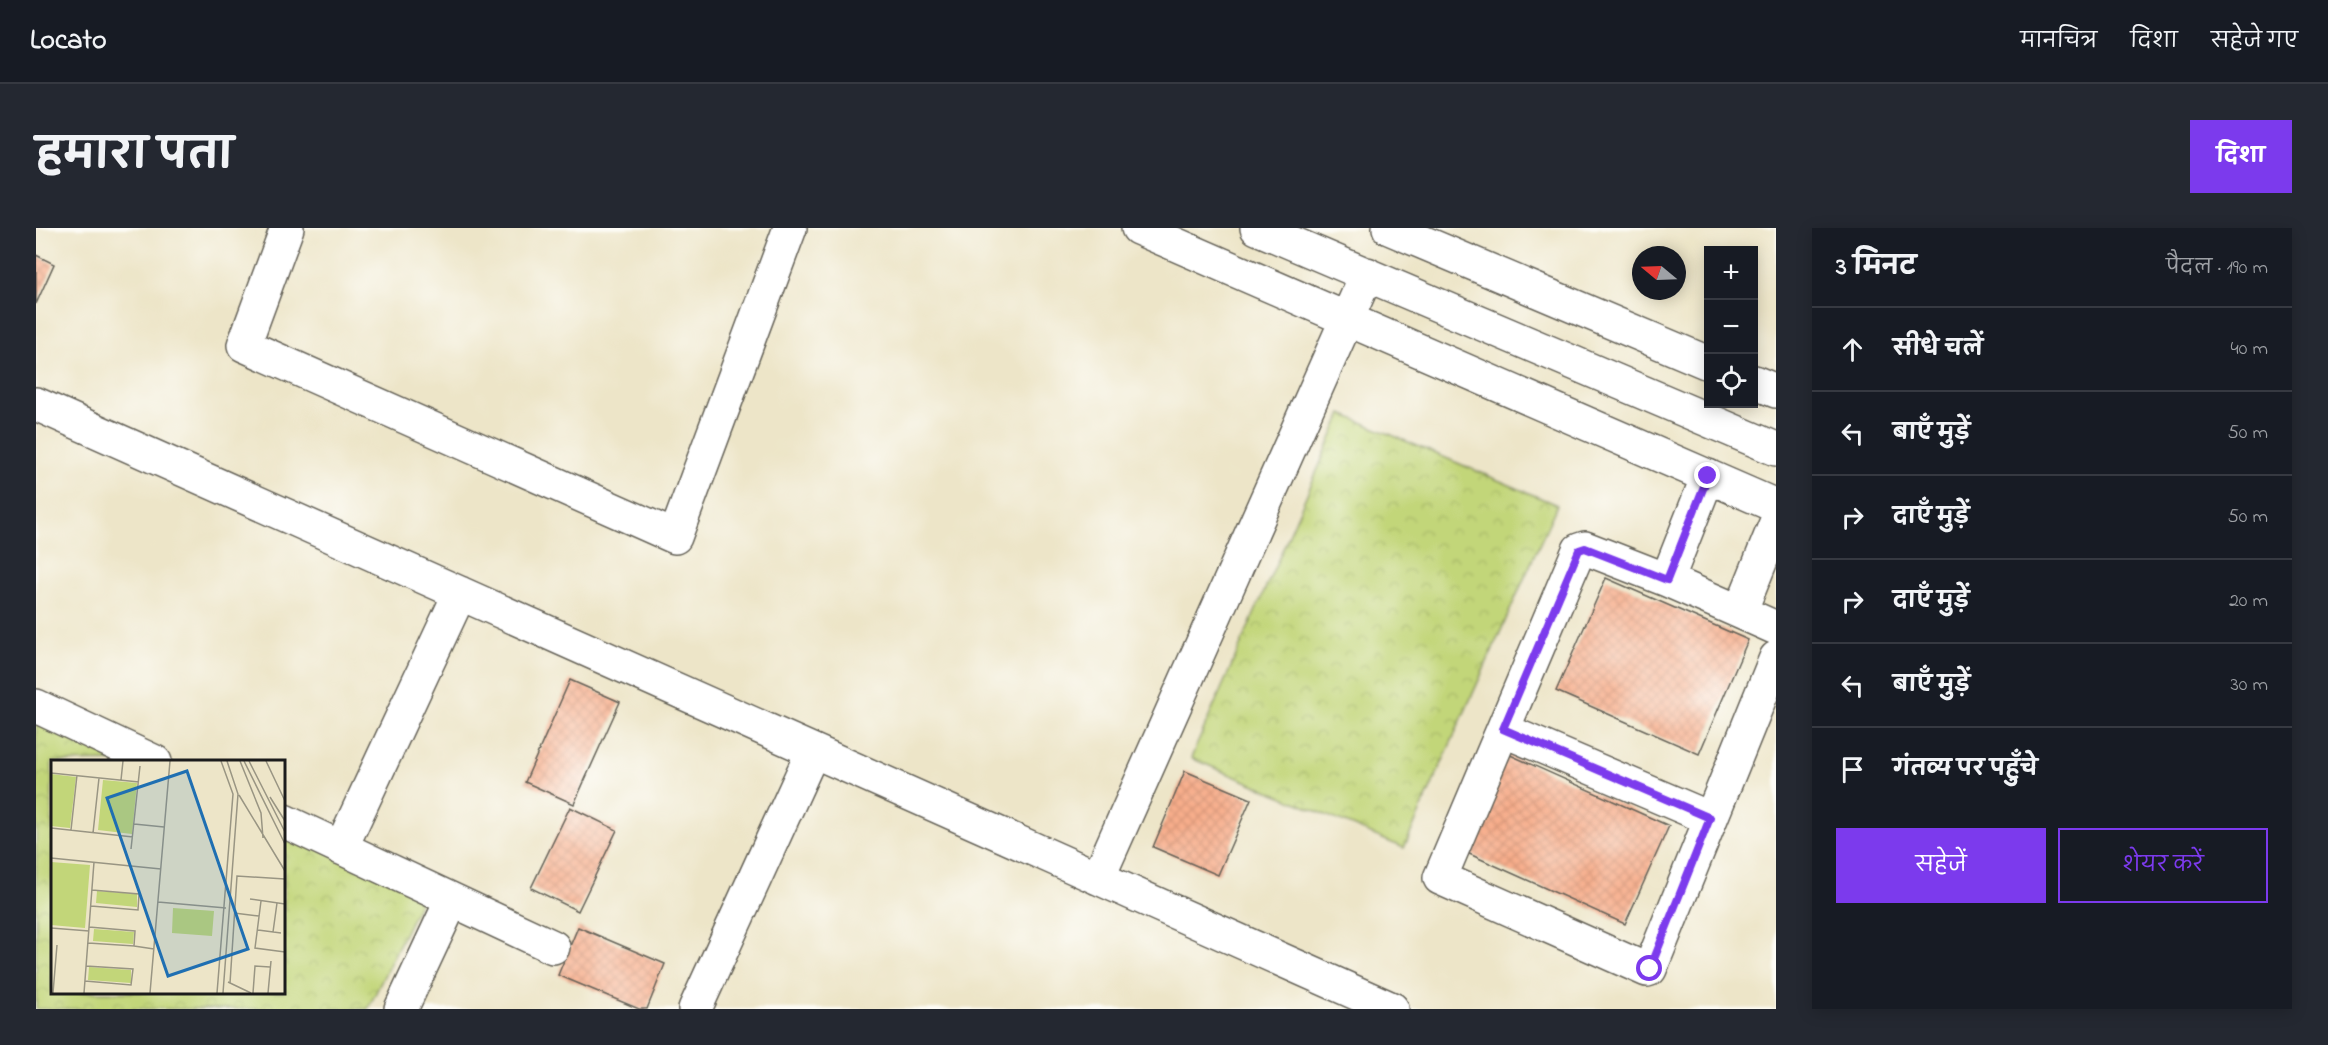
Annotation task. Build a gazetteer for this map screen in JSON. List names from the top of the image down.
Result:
{
  "north": "left",
  "page": {
    "header": "Locato",
    "nav": ["मानचित्र", "दिशा", "सहेजे गए"],
    "title": "हमारा पता",
    "buttons": [
      "दिशा",
      ["सहेजें", "शेयर करें"]
    ],
    "heading": ["3 मिनट", "पैदल · 190 m"],
    "map_buttons": ["+", "−"],
    "list": [
      ["सीधे चलें", "40 m"],
      ["बाएँ मुड़ें", "50 m"],
      ["दाएँ मुड़ें", "50 m"],
      ["दाएँ मुड़ें", "20 m"],
      ["बाएँ मुड़ें", "30 m"],
      "गंतव्य पर पहुँचे"
    ]
  }
}
